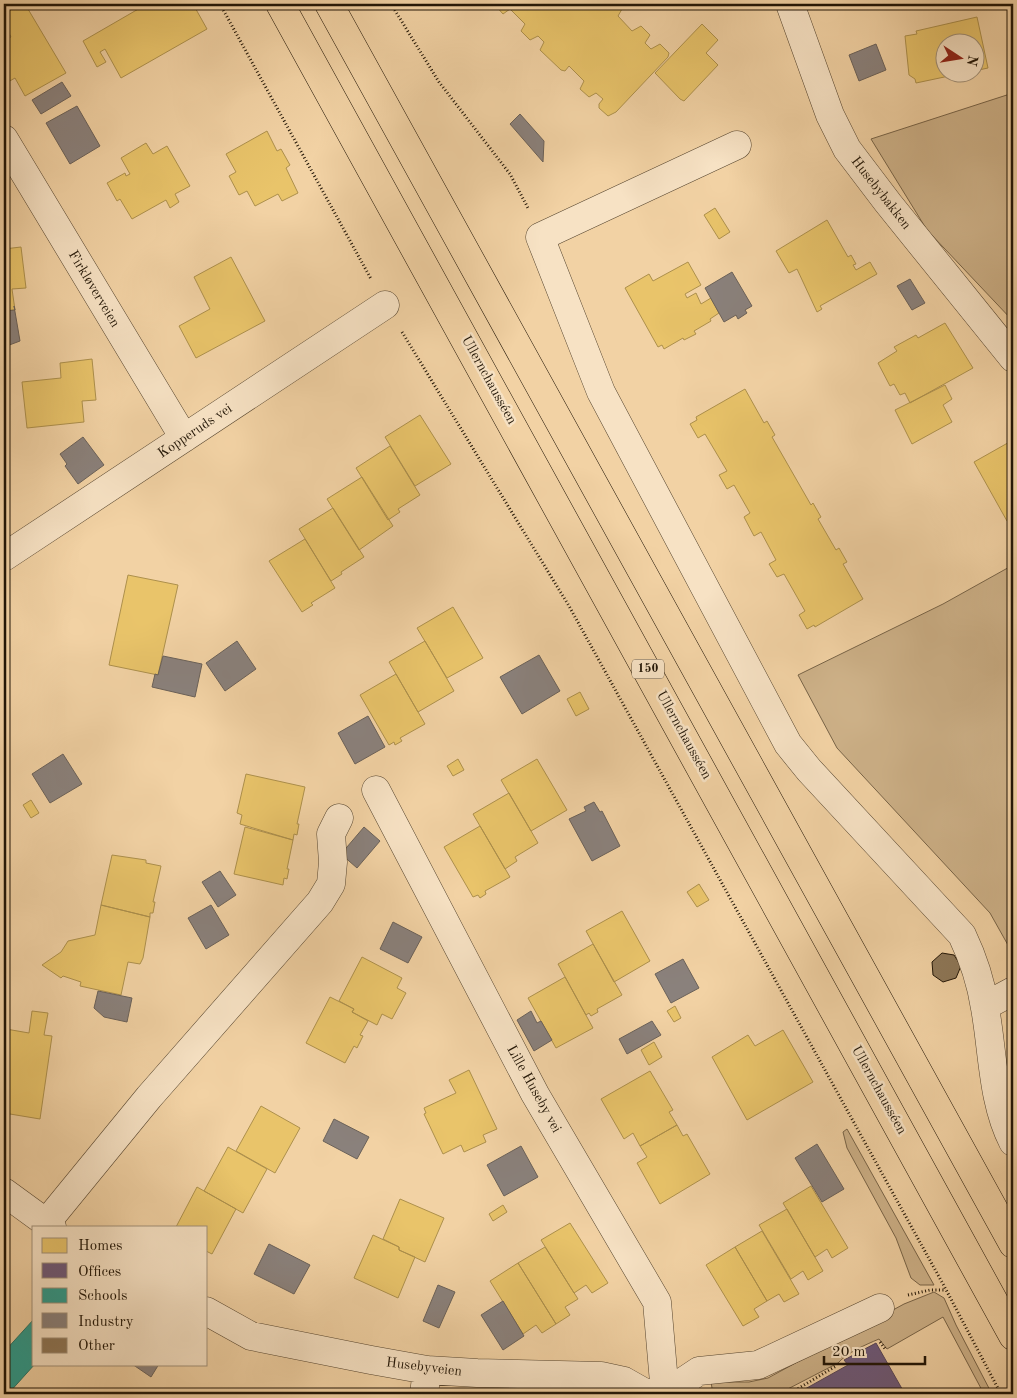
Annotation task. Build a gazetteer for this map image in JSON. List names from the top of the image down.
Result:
{
  "streets": {
    "highway": ["Ullernchausséen", "150"],
    "street": [
      "Husebybakken",
      "Firkløverveien",
      "Kopperuds vei",
      "Lille Huseby vei",
      "Husebyveien"
    ]
  },
  "crossings": [
    ["Firkløverveien", "Kopperuds vei"]
  ],
  "legend": [
    "Homes",
    "Offices",
    "Schools",
    "Industry",
    "Other"
  ],
  "scale_bar": "20 m",
  "north": "right"
}
